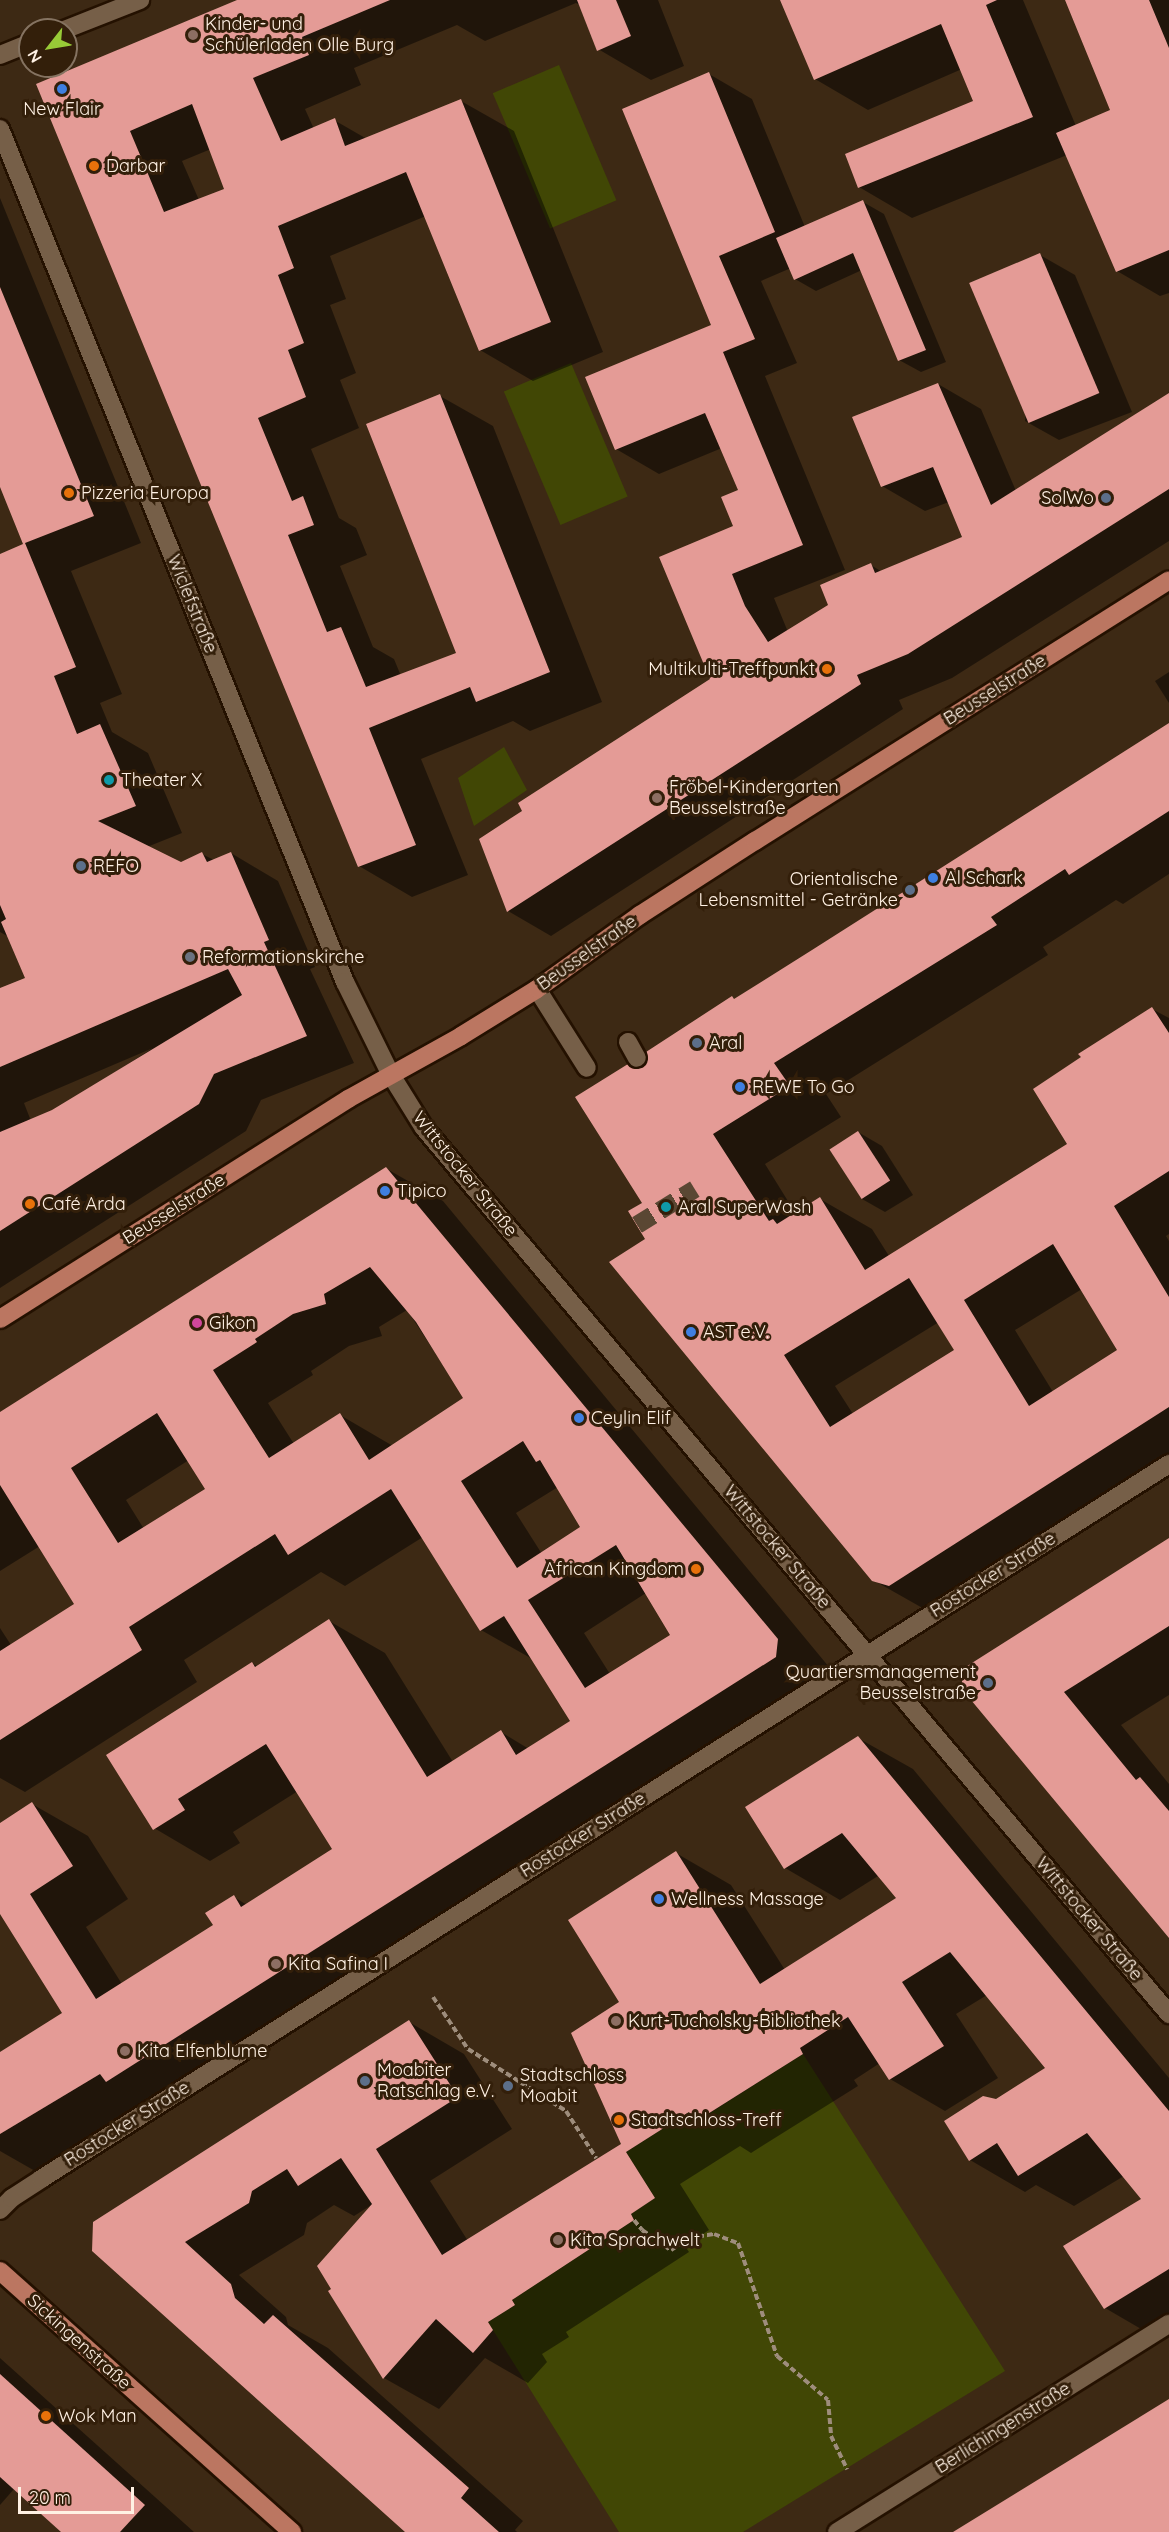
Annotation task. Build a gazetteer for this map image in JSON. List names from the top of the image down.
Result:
{
  "streets": {
    "main road": ["Beusselstraße", "Sickingenstraße"],
    "street": [
      "Wiclefstraße",
      "Wittstocker Straße",
      "Rostocker Straße",
      "Berlichingenstraße"
    ]
  },
  "crossings": [
    ["Wiclefstraße", "Beusselstraße"],
    ["Wiclefstraße", "Wittstocker Straße"],
    ["Beusselstraße", "Wittstocker Straße"],
    ["Wittstocker Straße", "Rostocker Straße"]
  ],
  "places": [
    "Kinder- und Schülerladen Olle Burg",
    "New Flair",
    "Darbar",
    "Pizzeria Europa",
    "SolWo",
    "Multikulti-Treffpunkt",
    "Theater X",
    "Fröbel-Kindergarten Beusselstraße",
    "REFO",
    "Al Schark",
    "Orientalische Lebensmittel - Getränke",
    "Reformationskirche",
    "Aral",
    "REWE To Go",
    "Tipico",
    "Café Arda",
    "Aral SuperWash",
    "Gikon",
    "AST e.V.",
    "Ceylin Elif",
    "African Kingdom",
    "Quartiersmanagement Beusselstraße",
    "Wellness Massage",
    "Kita Safina I",
    "Kurt-Tucholsky-Bibliothek",
    "Kita Elfenblume",
    "Moabiter Ratschlag e.V.",
    "Stadtschloss Moabit",
    "Stadtschloss-Treff",
    "Kita Sprachwelt",
    "Wok Man"
  ],
  "scale_bar": "20 m",
  "north": "bottom left"
}
